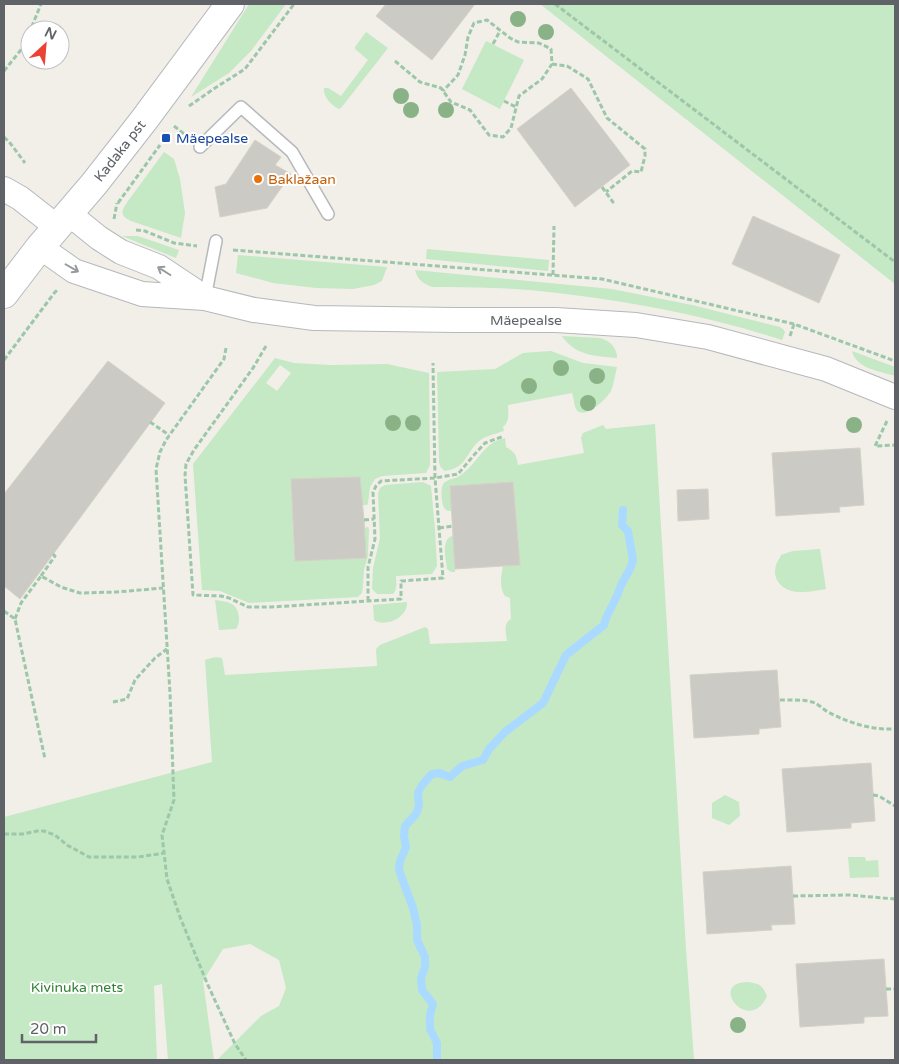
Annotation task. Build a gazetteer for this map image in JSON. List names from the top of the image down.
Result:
{
  "streets": {
    "main road": ["Kadaka pst"],
    "street": ["Mäepealse"]
  },
  "crossings": [
    ["Kadaka pst", "Mäepealse"]
  ],
  "parks": ["Kivinuka mets"],
  "places": {
    "transit": ["Mäepealse"],
    "other": ["Baklažaan"]
  },
  "scale_bar": "20 m",
  "north": "top right"
}
